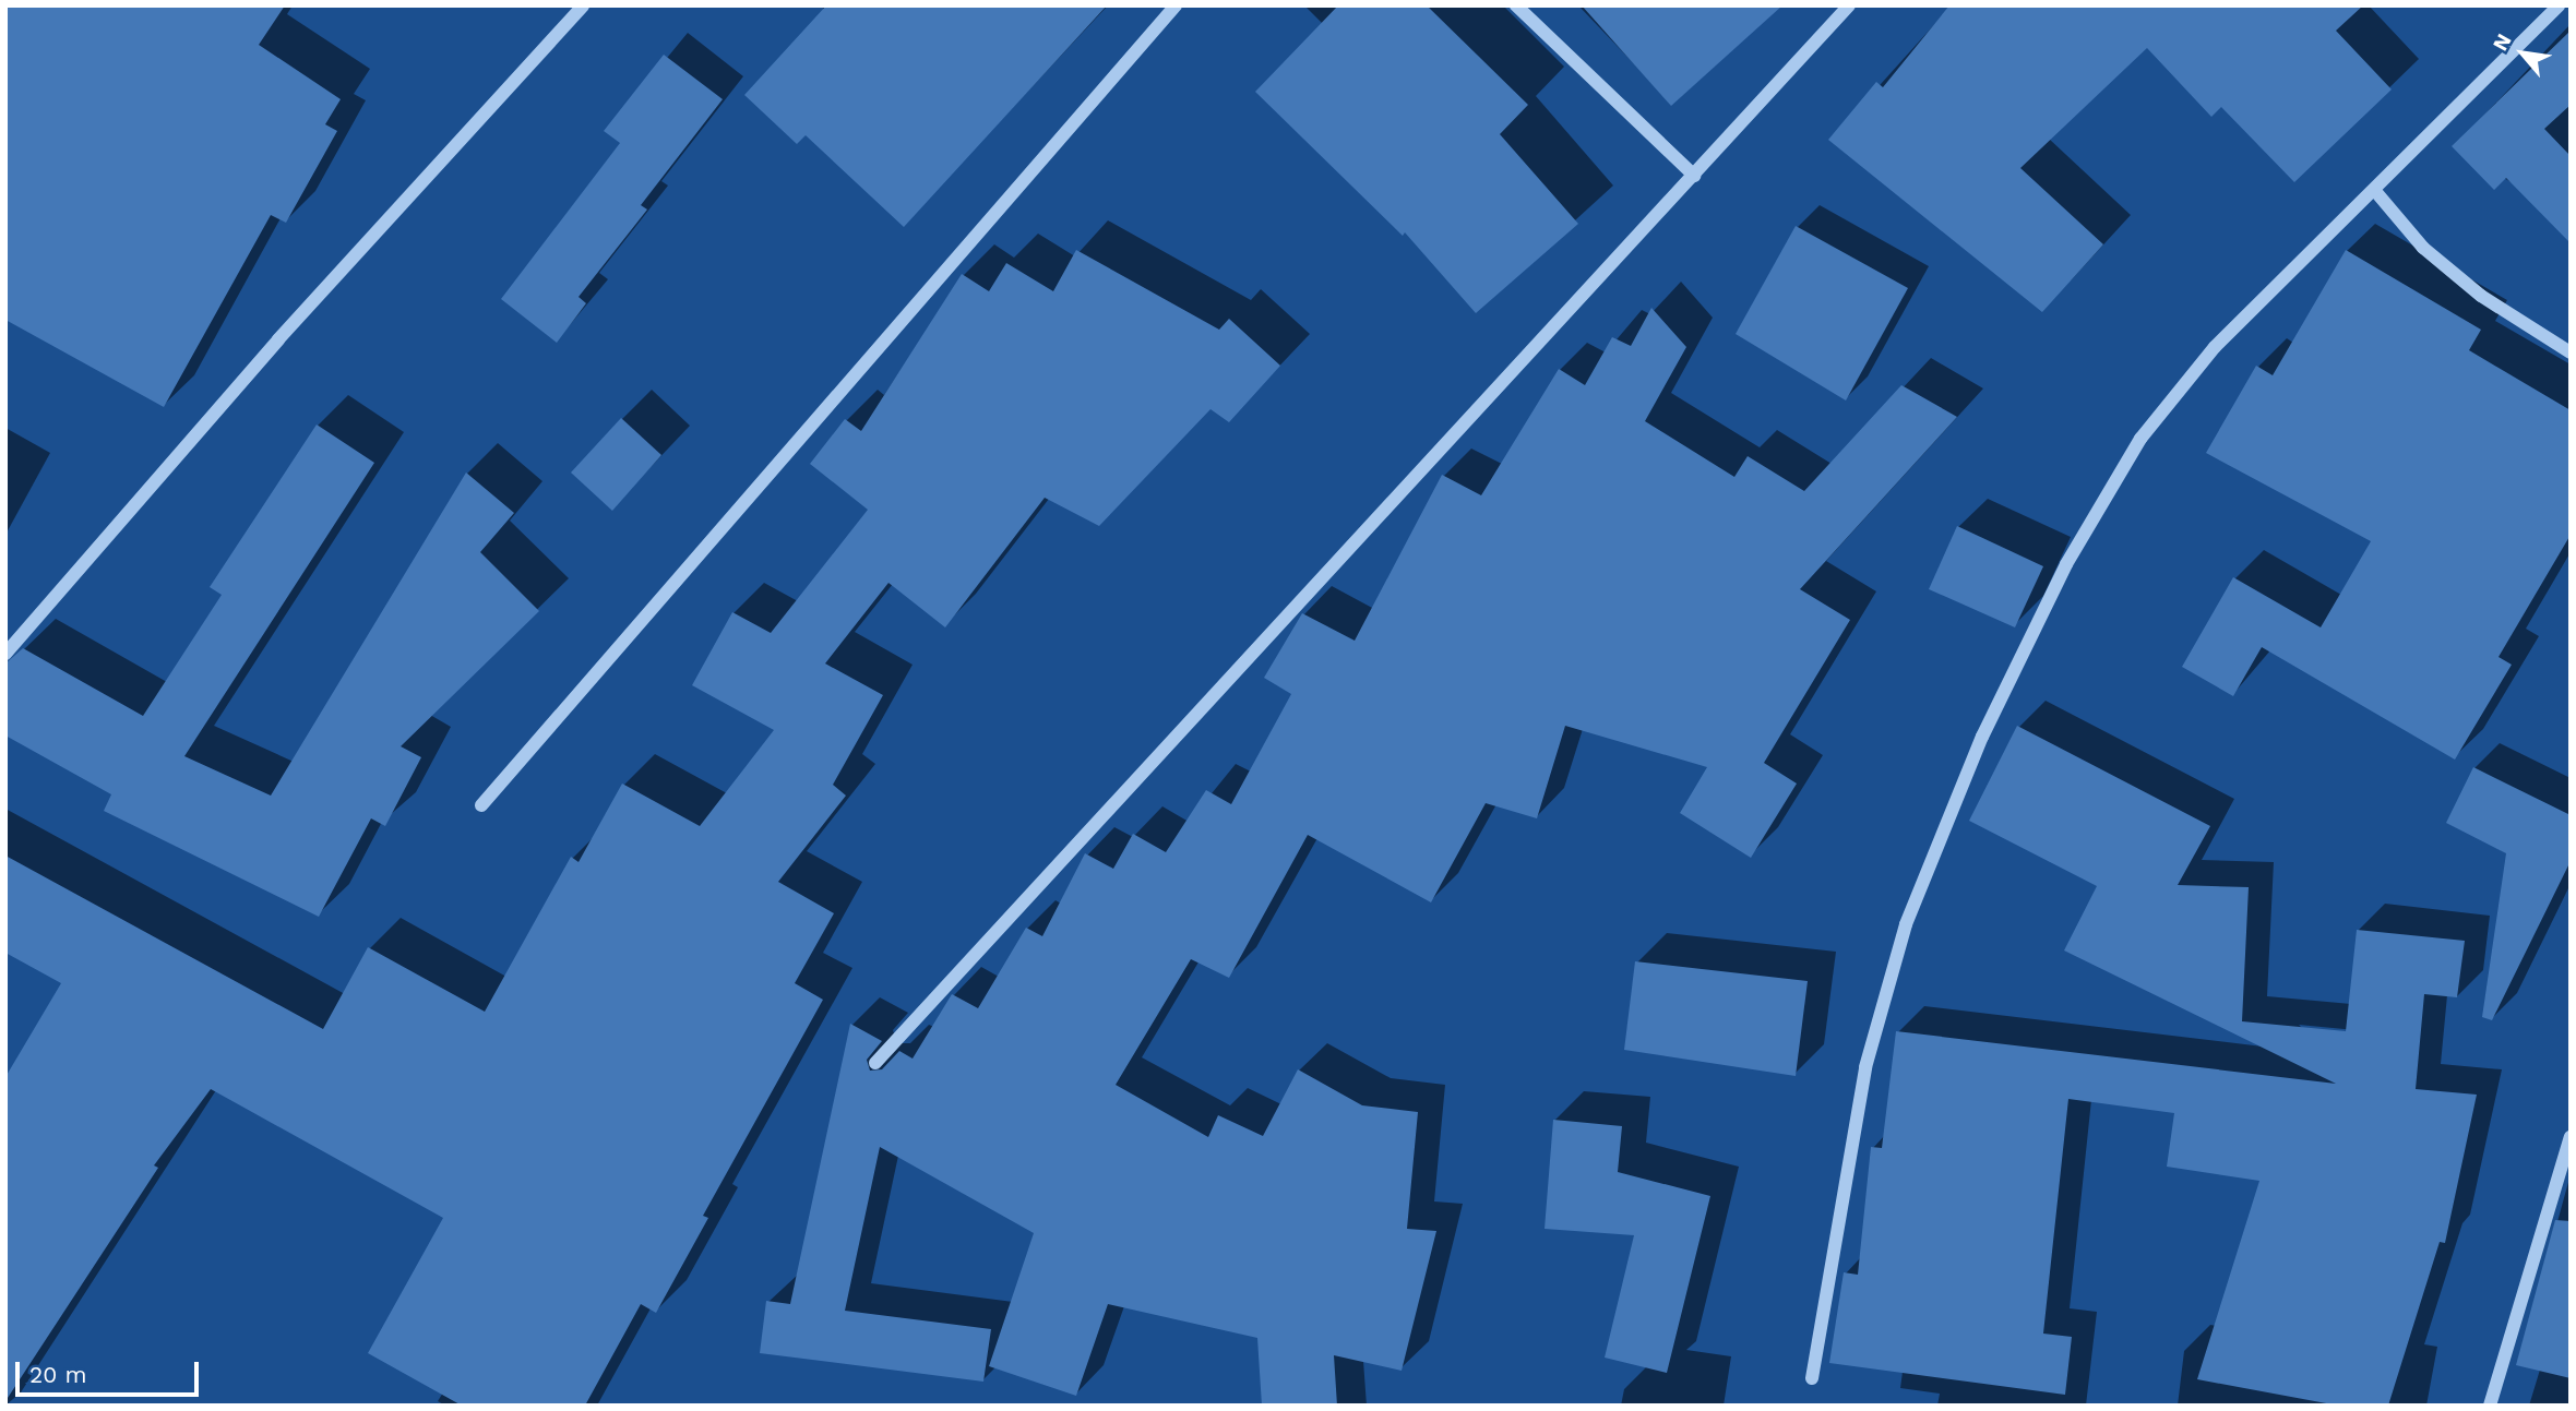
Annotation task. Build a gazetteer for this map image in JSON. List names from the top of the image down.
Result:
{
  "scale_bar": "20 m",
  "north": "top left"
}
